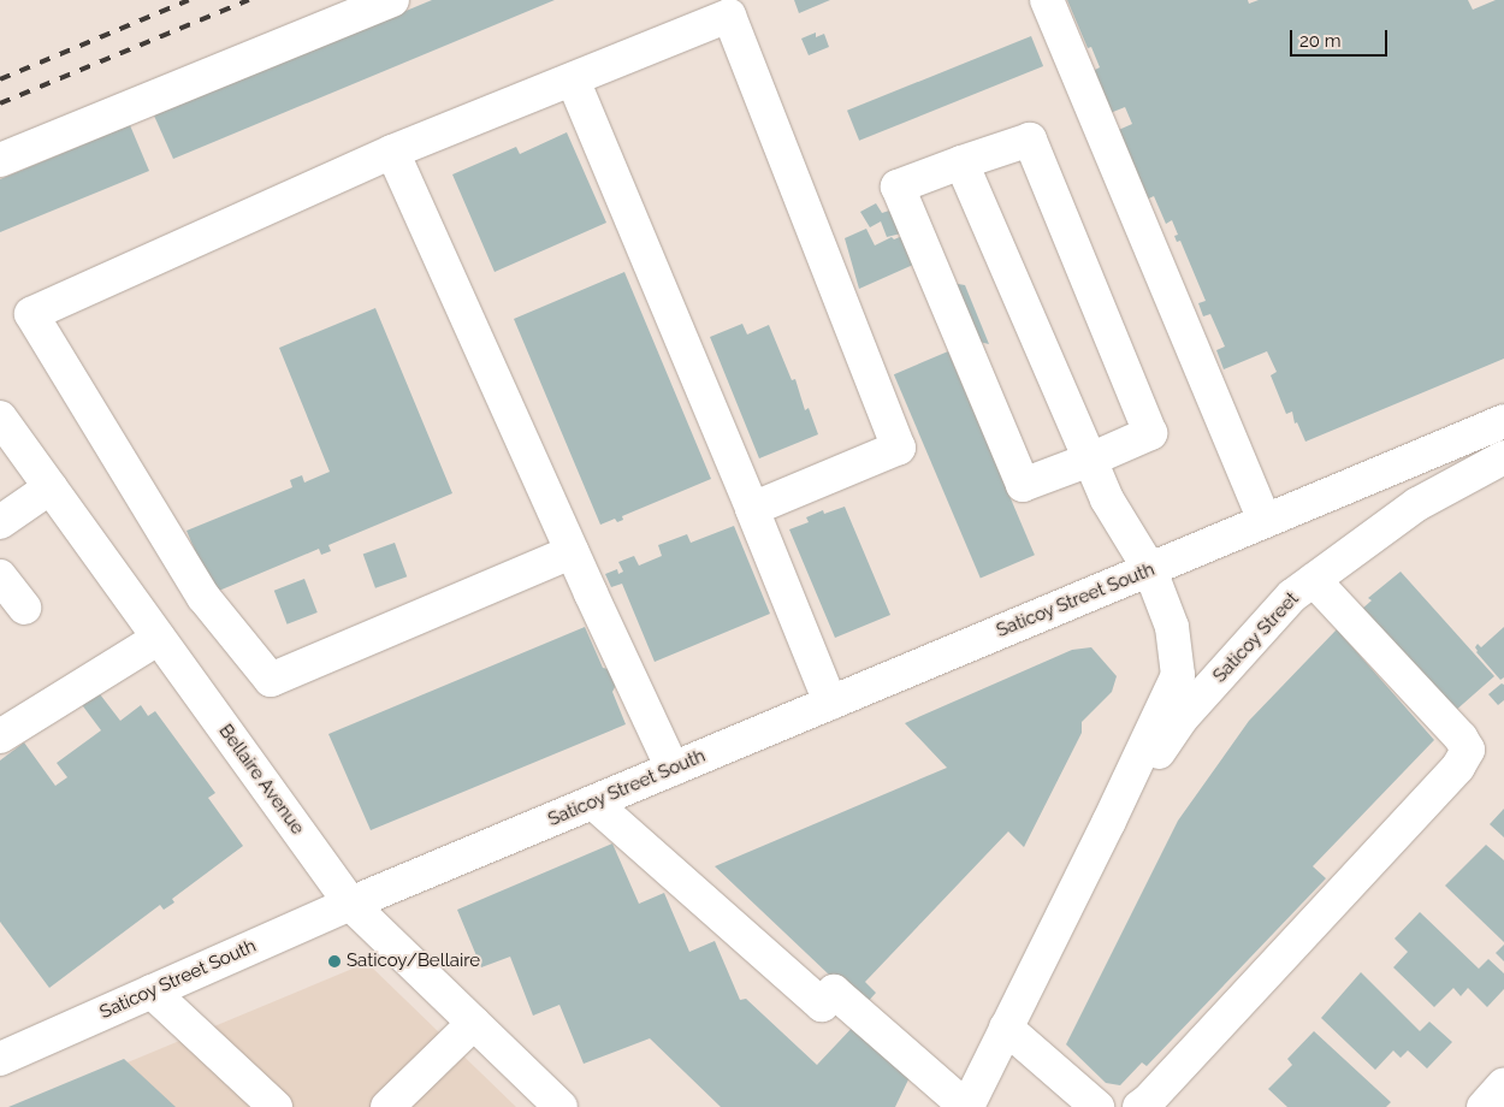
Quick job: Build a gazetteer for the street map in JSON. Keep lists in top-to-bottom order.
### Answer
{
  "streets": {
    "street": ["Saticoy Street South", "Saticoy Street", "Bellaire Avenue"]
  },
  "crossings": [
    ["Saticoy Street South", "Saticoy Street"],
    ["Saticoy Street South", "Bellaire Avenue"]
  ],
  "places": ["Saticoy/Bellaire"],
  "scale_bar": "20 m"
}
